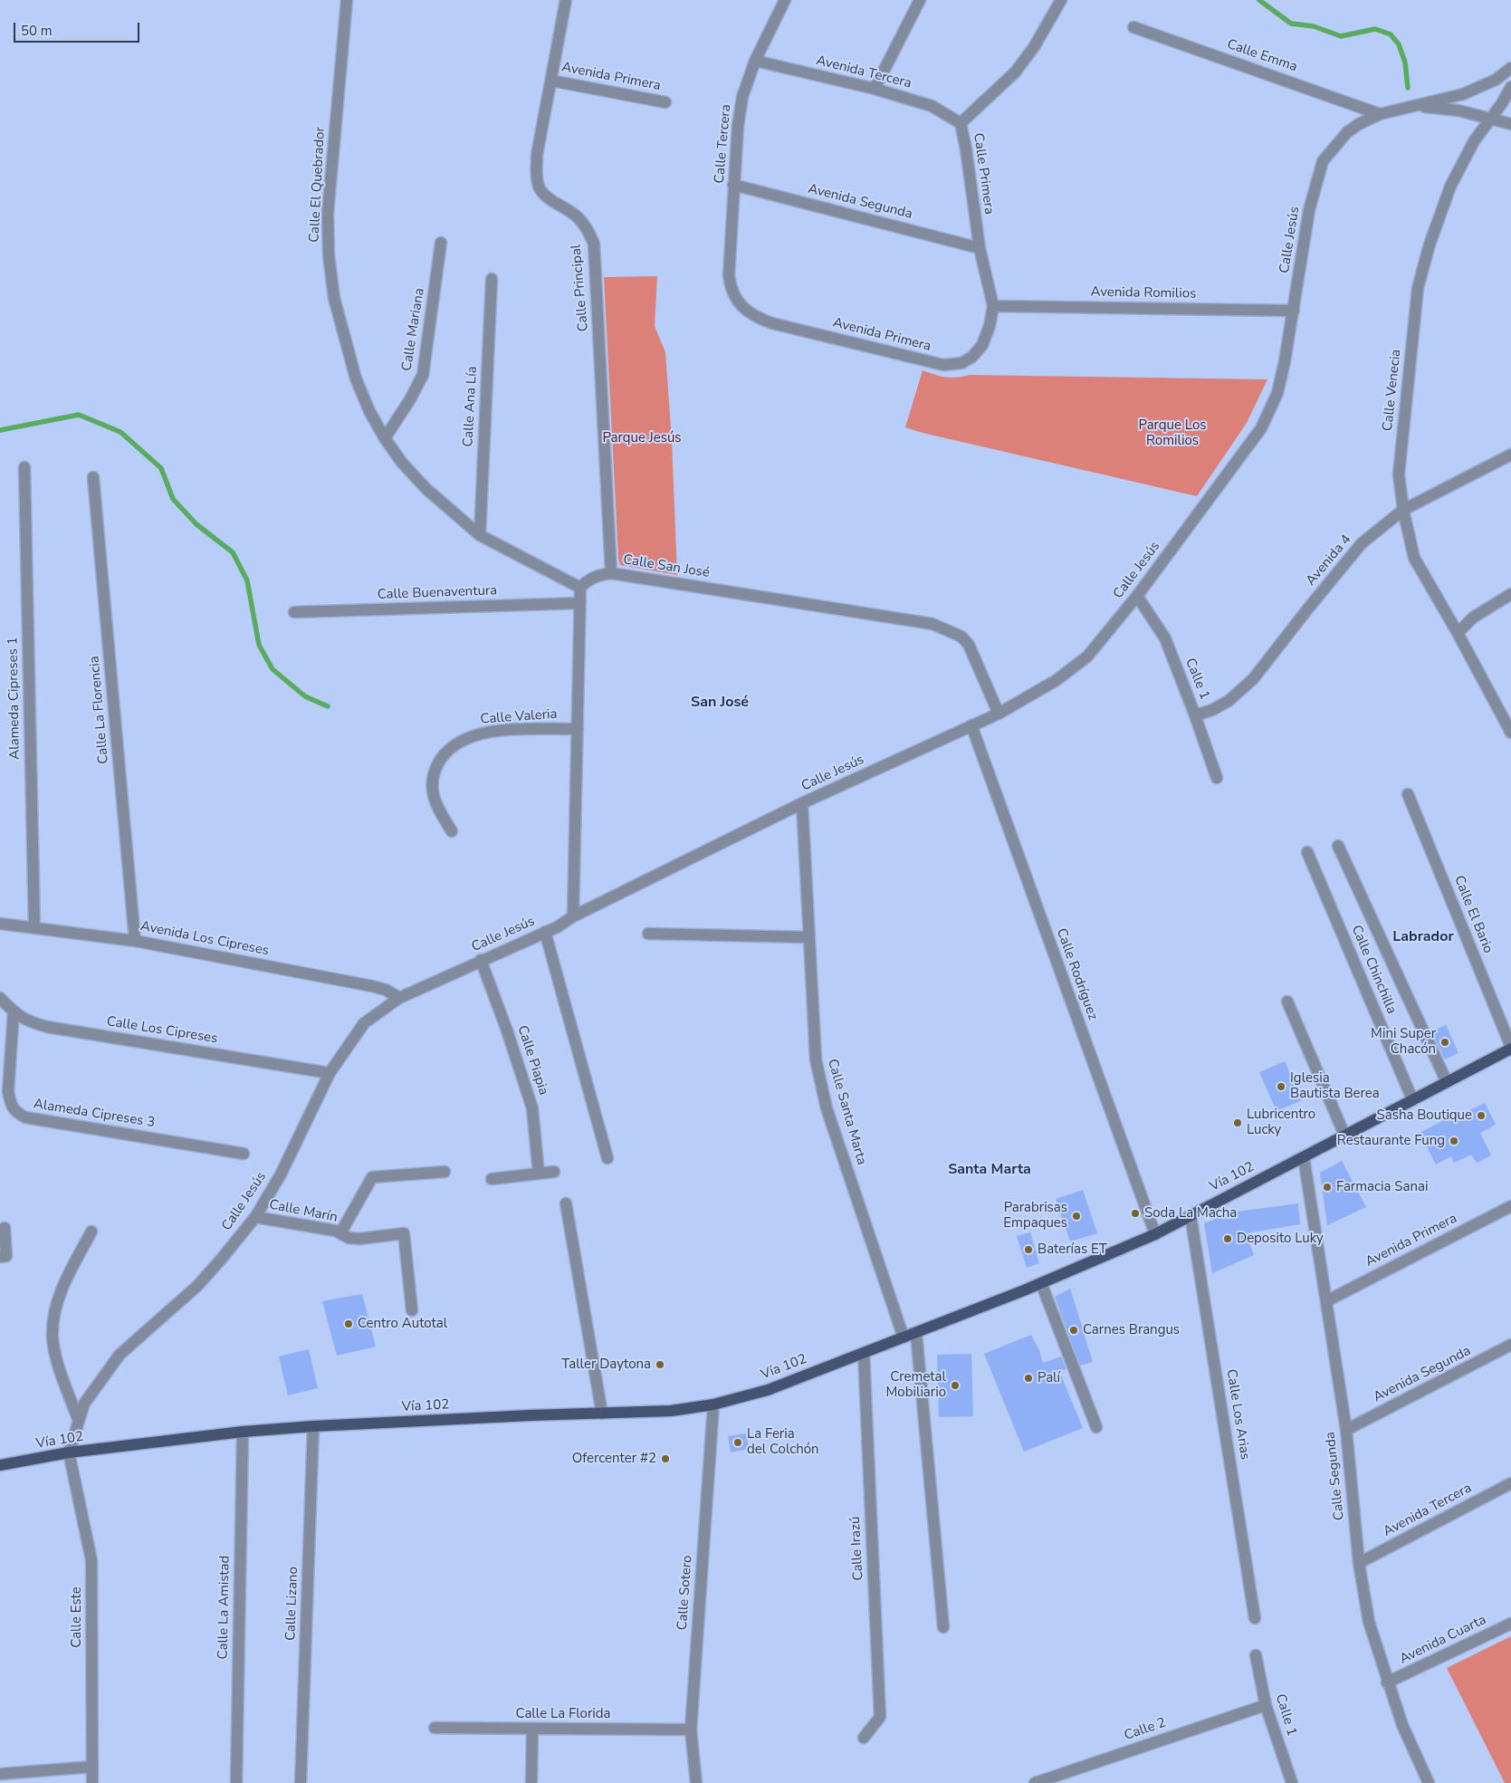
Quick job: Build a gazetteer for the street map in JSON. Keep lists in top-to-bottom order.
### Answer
{
  "streets": {
    "main road": ["Vía 102"],
    "street": [
      "Calle Emma",
      "Avenida Tercera",
      "Avenida Primera",
      "Calle Tercera",
      "Calle Primera",
      "Calle El Quebrador",
      "Avenida Segunda",
      "Calle Jesús",
      "Calle Principal",
      "Avenida Romilios",
      "Calle Mariana",
      "Calle Venecia",
      "Calle Ana Lía",
      "Avenida 4",
      "Calle San José",
      "Calle Buenaventura",
      "Calle 1",
      "Alameda Cipreses 1",
      "Calle La Florencia",
      "Calle Valeria",
      "Calle El Bario",
      "Avenida Los Cipreses",
      "Calle Chinchilla",
      "Calle Rodríguez",
      "Calle Los Cipreses",
      "Calle Piapia",
      "Calle Santa Marta",
      "Alameda Cipreses 3",
      "Calle Marín",
      "Calle Los Arias",
      "Calle Segunda",
      "Calle Irazú",
      "Calle Sotero",
      "Calle Lizano",
      "Calle La Amistad",
      "Calle Este",
      "Avenida Cuarta",
      "Calle La Florida",
      "Calle 2"
    ]
  },
  "crossings": [
    ["Calle Emma", "Calle Jesús"],
    ["Avenida Tercera", "Calle Tercera"],
    ["Avenida Tercera", "Calle Primera"],
    ["Avenida Tercera", "Calle Segunda"],
    ["Avenida Primera", "Calle Tercera"],
    ["Avenida Primera", "Calle Primera"],
    ["Avenida Primera", "Calle Principal"],
    ["Avenida Primera", "Avenida Romilios"],
    ["Avenida Primera", "Calle Segunda"],
    ["Calle Tercera", "Avenida Segunda"],
    ["Calle Primera", "Avenida Segunda"],
    ["Calle Primera", "Avenida Romilios"],
    ["Calle El Quebrador", "Calle Mariana"],
    ["Calle El Quebrador", "Calle Ana Lía"],
    ["Calle El Quebrador", "Calle San José"],
    ["Avenida Segunda", "Calle Segunda"],
    ["Calle Jesús", "Avenida Romilios"],
    ["Calle Jesús", "Calle San José"],
    ["Calle Jesús", "Calle 1"],
    ["Calle Jesús", "Avenida Los Cipreses"],
    ["Calle Jesús", "Calle Rodríguez"],
    ["Calle Jesús", "Calle Los Cipreses"],
    ["Calle Jesús", "Calle Piapia"],
    ["Calle Jesús", "Calle Santa Marta"],
    ["Calle Jesús", "Vía 102"],
    ["Calle Jesús", "Calle Marín"],
    ["Calle Jesús", "Calle Este"],
    ["Calle Principal", "Calle San José"],
    ["Calle Venecia", "Avenida 4"],
    ["Avenida 4", "Calle 1"],
    ["Calle 1", "Calle 2"],
    ["Alameda Cipreses 1", "Avenida Los Cipreses"],
    ["Calle La Florencia", "Avenida Los Cipreses"],
    ["Calle El Bario", "Vía 102"],
    ["Calle Chinchilla", "Vía 102"],
    ["Calle Rodríguez", "Vía 102"],
    ["Calle Los Cipreses", "Alameda Cipreses 3"],
    ["Calle Santa Marta", "Vía 102"],
    ["Vía 102", "Calle Los Arias"],
    ["Vía 102", "Calle Segunda"],
    ["Vía 102", "Calle Irazú"],
    ["Vía 102", "Calle Sotero"],
    ["Vía 102", "Calle Lizano"],
    ["Vía 102", "Calle La Amistad"],
    ["Vía 102", "Calle Este"],
    ["Calle Segunda", "Avenida Cuarta"],
    ["Calle Sotero", "Calle La Florida"]
  ],
  "districts": ["San José", "Labrador", "Santa Marta"],
  "parks": ["Parque Los Romilios", "Parque Jesús"],
  "places": [
    "Mini Super Chacón",
    "Iglesia Bautista Berea",
    "Sasha Boutique",
    "Lubricentro Lucky",
    "Restaurante Fung",
    "Farmacia Sanai",
    "Soda La Macha",
    "Parabrisas Empaques",
    "Deposito Luky",
    "Baterías ET",
    "Centro Autotal",
    "Carnes Brangus",
    "Taller Daytona",
    "Palí",
    "Cremetal Mobiliario",
    "La Feria del Colchón",
    "Ofercenter #2"
  ],
  "scale_bar": "50 m"
}
